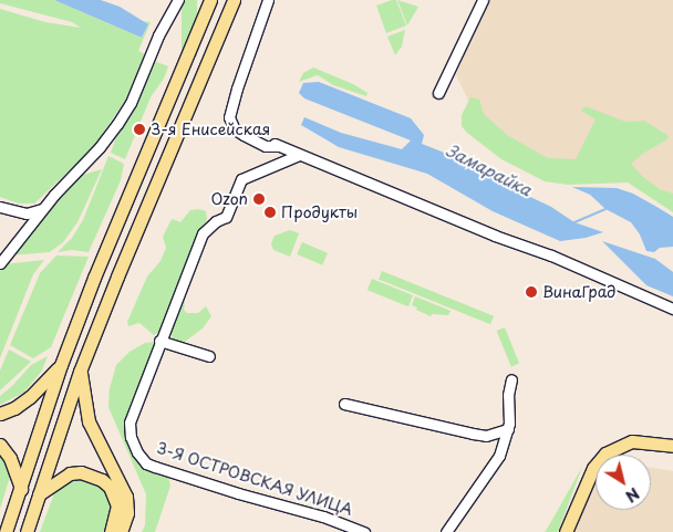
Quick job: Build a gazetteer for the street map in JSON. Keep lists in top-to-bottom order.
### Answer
{
  "streets": {
    "street": ["3-Я ОСТРОВСКАЯ УЛИЦА"]
  },
  "water": ["Замарайка"],
  "places": [
    "3-я Енисейская",
    "Ozon",
    "Продукты",
    "ВинаГрад"
  ],
  "north": "bottom right"
}
